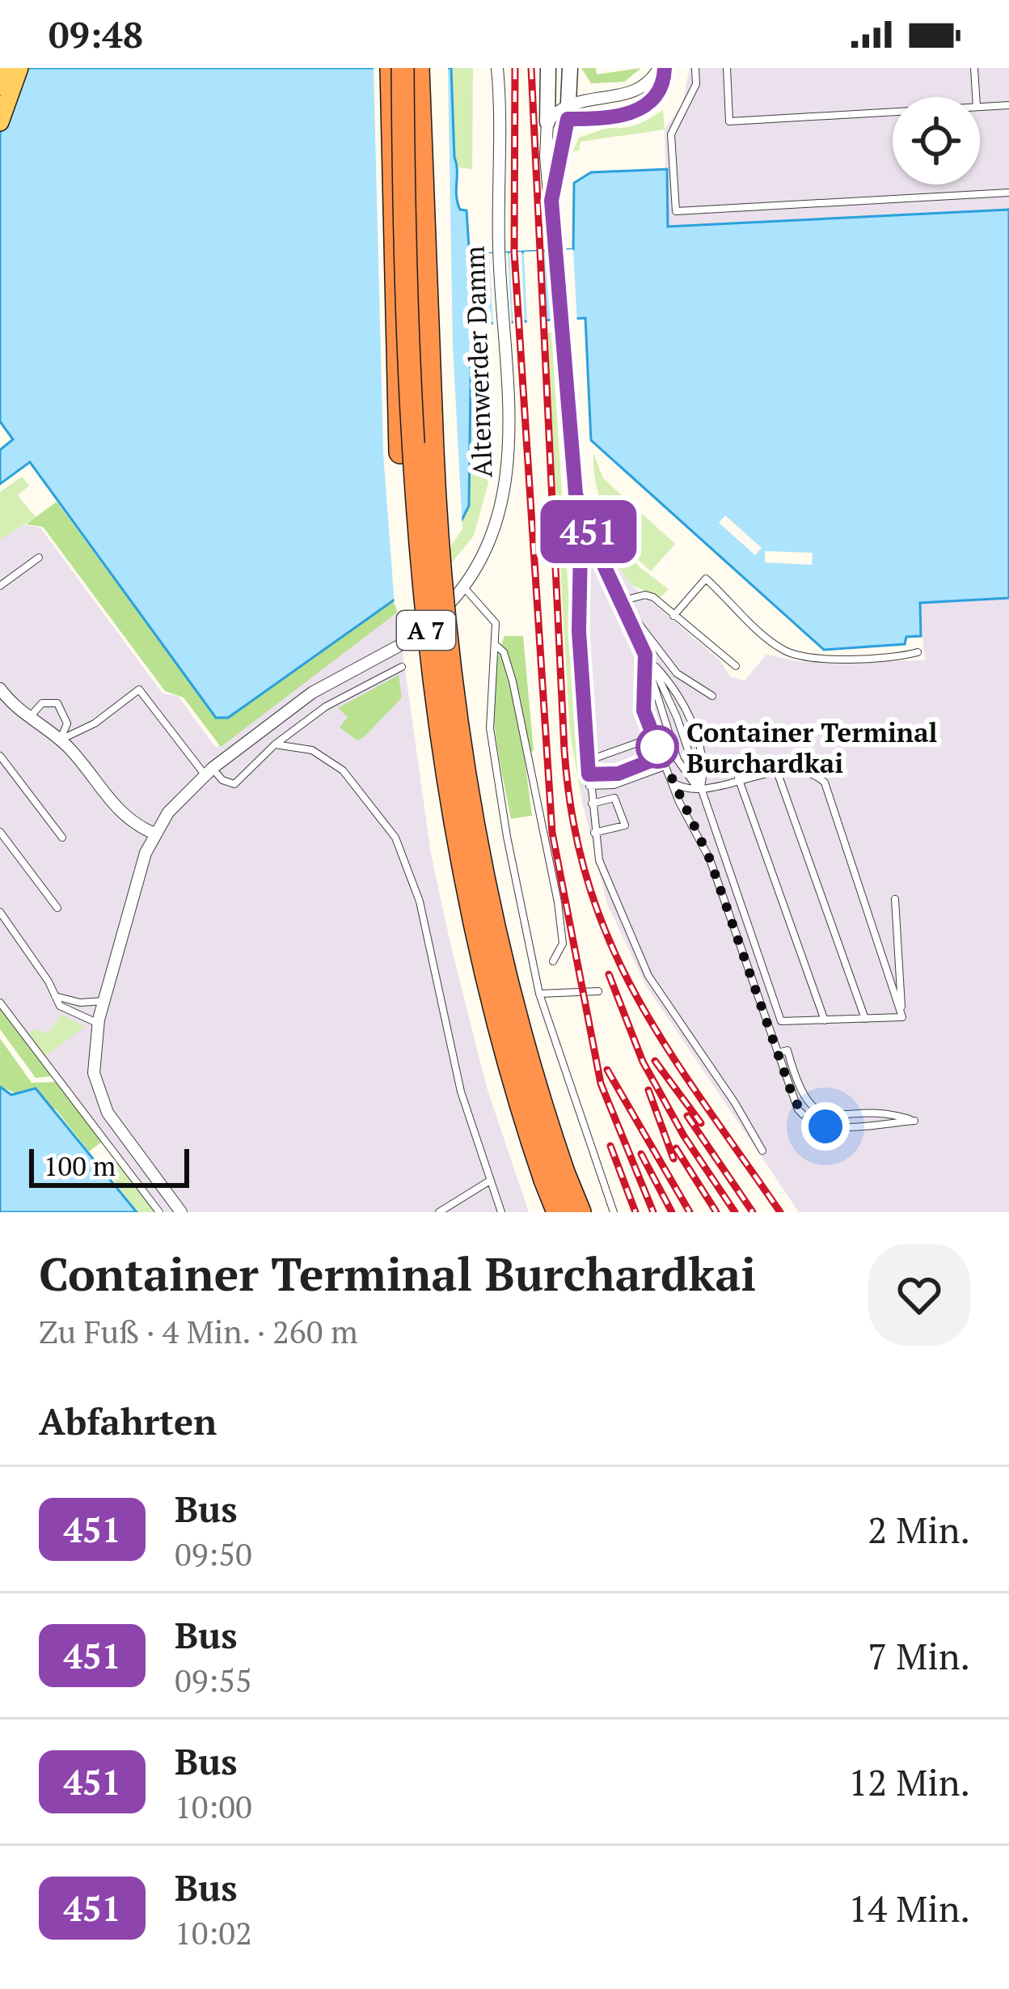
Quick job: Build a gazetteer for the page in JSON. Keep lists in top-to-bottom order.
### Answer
{
  "streets": {
    "highway": ["A 7"],
    "street": ["Altenwerder Damm"]
  },
  "places": ["Container Terminal Burchardkai"],
  "lines": ["bus line 451"],
  "scale_bar": "100 m",
  "page": {
    "status": "09:48",
    "on_map": "451",
    "scale": "100 m",
    "heading": [
      ["Container Terminal Burchardkai", "Zu Fuß · 4 Min. · 260 m"],
      "Abfahrten"
    ],
    "list": [
      {
        "mark": "451",
        "name": "Bus",
        "note": "09:50",
        "value": "2 Min."
      },
      {
        "mark": "451",
        "name": "Bus",
        "note": "09:55",
        "value": "7 Min."
      },
      {
        "mark": "451",
        "name": "Bus",
        "note": "10:00",
        "value": "12 Min."
      },
      {
        "mark": "451",
        "name": "Bus",
        "note": "10:02",
        "value": "14 Min."
      }
    ]
  }
}
